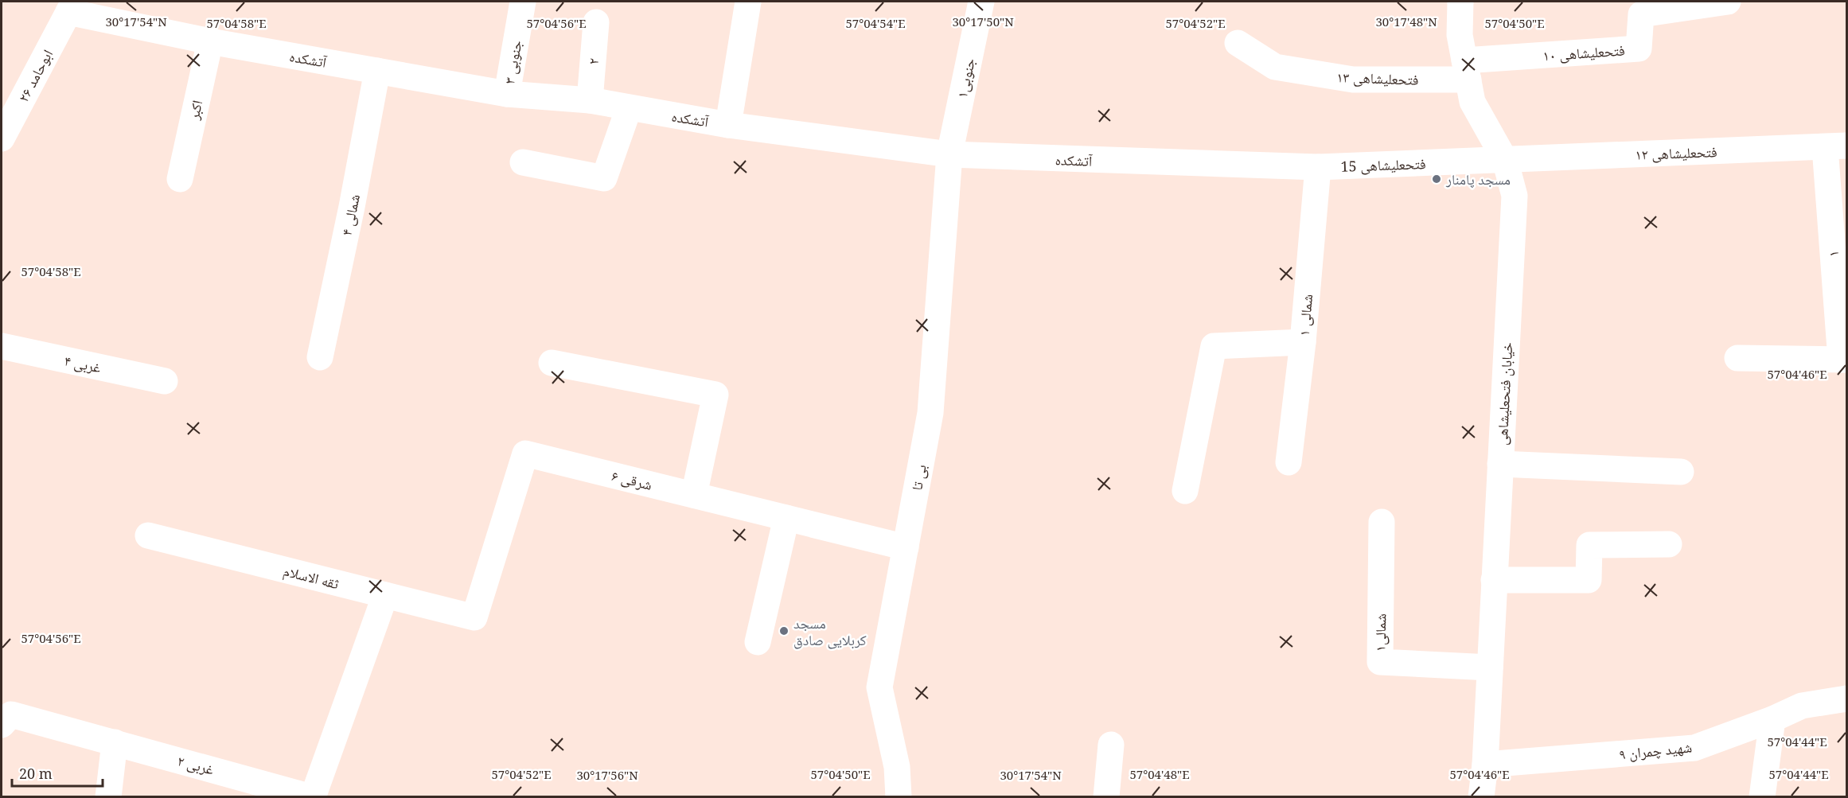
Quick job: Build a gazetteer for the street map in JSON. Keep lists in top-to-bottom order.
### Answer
{
  "streets": {
    "street": [
      "فتحعلیشاهی ۱۰",
      "آتشکده",
      "۲",
      "۳ جنوبی",
      "ابوحامد ۲۶",
      "جنوبی۱",
      "فتحعلیشاهی ۱۳",
      "اکبر",
      "فتحعلیشاهی ۱۲",
      "فتحعلیشاهی 15",
      "۴ شمالی",
      "۱",
      "۱ شمالی",
      "۴ غربی",
      "خیابان فتحعلیشاهی",
      "بی تا",
      "۶ شرقی",
      "ثقه الاسلام",
      "شمالی۱",
      "شهید چمران ۹",
      "۲ غربی"
    ]
  },
  "crossings": [
    ["فتحعلیشاهی ۱۰", "فتحعلیشاهی ۱۳"],
    ["فتحعلیشاهی ۱۰", "خیابان فتحعلیشاهی"],
    ["آتشکده", "۲"],
    ["آتشکده", "۳ جنوبی"],
    ["آتشکده", "ابوحامد ۲۶"],
    ["آتشکده", "جنوبی۱"],
    ["آتشکده", "اکبر"],
    ["آتشکده", "فتحعلیشاهی 15"],
    ["آتشکده", "۴ شمالی"],
    ["آتشکده", "۱ شمالی"],
    ["آتشکده", "بی تا"],
    ["جنوبی۱", "بی تا"],
    ["فتحعلیشاهی ۱۳", "خیابان فتحعلیشاهی"],
    ["فتحعلیشاهی ۱۲", "فتحعلیشاهی 15"],
    ["فتحعلیشاهی ۱۲", "۱"],
    ["فتحعلیشاهی ۱۲", "خیابان فتحعلیشاهی"],
    ["فتحعلیشاهی 15", "۱ شمالی"],
    ["فتحعلیشاهی 15", "خیابان فتحعلیشاهی"],
    ["خیابان فتحعلیشاهی", "شمالی۱"],
    ["خیابان فتحعلیشاهی", "شهید چمران ۹"],
    ["بی تا", "۶ شرقی"],
    ["۶ شرقی", "ثقه الاسلام"]
  ],
  "places": ["مسجد پامنار", "مسجد کربلایی صادق"],
  "scale_bar": "20 m",
  "coordinates": [
    "30°17'54\"N",
    "30°17'50\"N",
    "30°17'48\"N",
    "57°04'58\"E",
    "57°04'56\"E",
    "57°04'54\"E",
    "57°04'52\"E",
    "57°04'50\"E",
    "57°04'46\"E",
    "57°04'44\"E",
    "57°04'48\"E",
    "30°17'56\"N"
  ]
}
